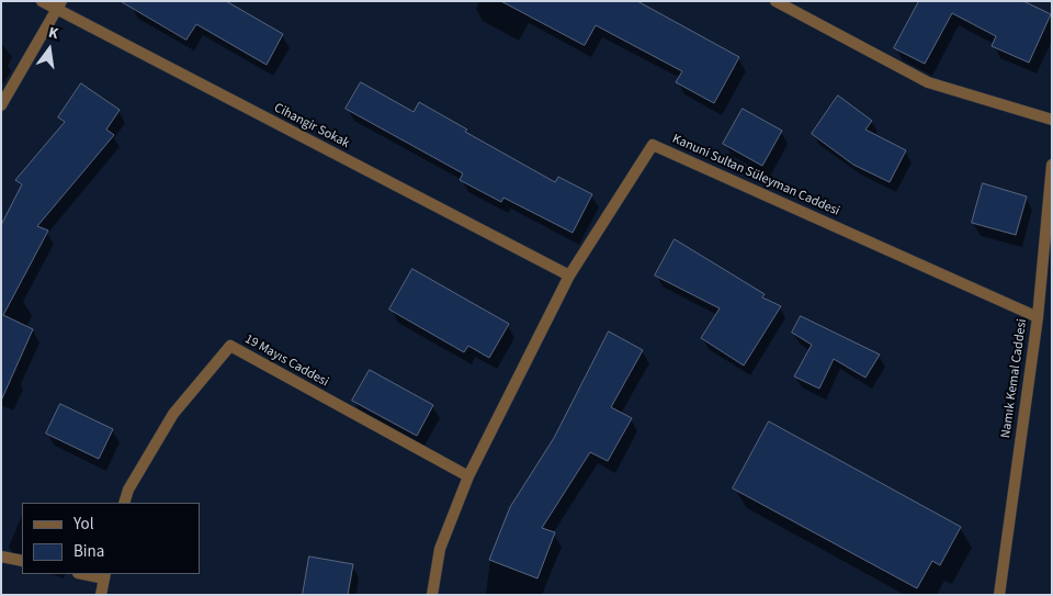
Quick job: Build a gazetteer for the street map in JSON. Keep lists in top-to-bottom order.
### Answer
{
  "streets": {
    "street": [
      "Cihangir Sokak",
      "Kanuni Sultan Süleyman Caddesi",
      "19 Mayıs Caddesi",
      "Namık Kemal Caddesi"
    ]
  },
  "crossings": [
    ["Cihangir Sokak", "Kanuni Sultan Süleyman Caddesi"],
    ["Kanuni Sultan Süleyman Caddesi", "19 Mayıs Caddesi"],
    ["Kanuni Sultan Süleyman Caddesi", "Namık Kemal Caddesi"]
  ],
  "legend": ["Yol", "Bina"],
  "north": "top"
}
